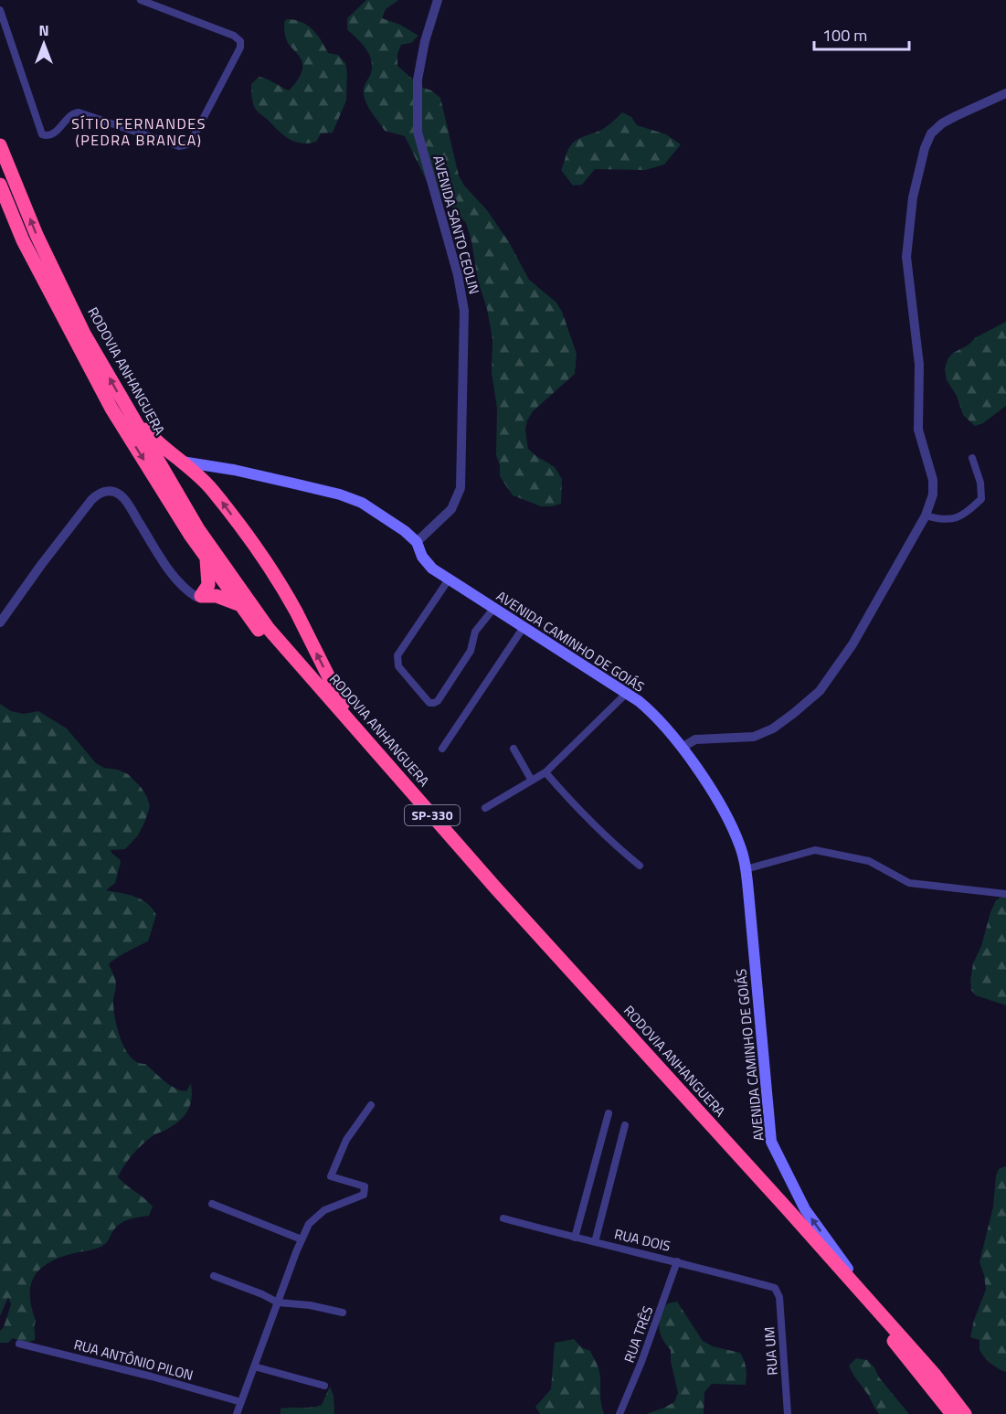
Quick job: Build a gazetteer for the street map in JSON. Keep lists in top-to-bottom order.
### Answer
{
  "streets": {
    "highway": ["RODOVIA ANHANGUERA", "SP-330"],
    "main road": ["AVENIDA CAMINHO DE GOIÁS"],
    "street": [
      "AVENIDA SANTO CEOLIN",
      "RUA DOIS",
      "RUA TRÊS",
      "RUA UM",
      "RUA ANTÔNIO PILON"
    ]
  },
  "crossings": [
    ["AVENIDA SANTO CEOLIN", "AVENIDA CAMINHO DE GOIÁS"],
    ["RODOVIA ANHANGUERA", "AVENIDA CAMINHO DE GOIÁS"],
    ["RUA DOIS", "RUA TRÊS"],
    ["RUA DOIS", "RUA UM"]
  ],
  "one_way": ["AVENIDA CAMINHO DE GOIÁS"],
  "districts": ["SÍTIO FERNANDES (PEDRA BRANCA)"],
  "scale_bar": "100 m",
  "north": "top"
}
